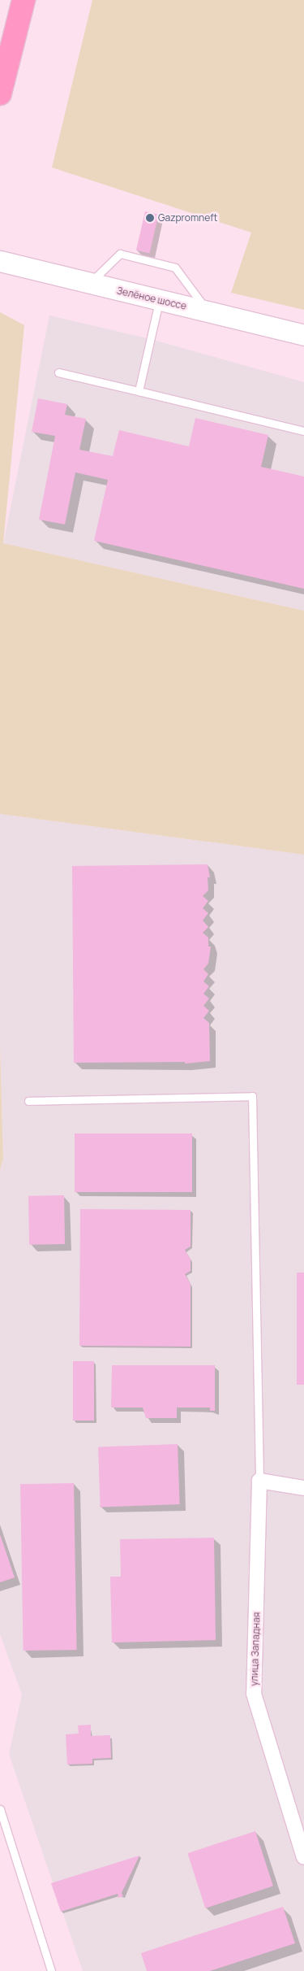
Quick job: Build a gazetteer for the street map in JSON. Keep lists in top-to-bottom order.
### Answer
{
  "streets": {
    "main road": ["Зелёное шоссе"],
    "street": ["улица Западная"]
  },
  "places": ["Gazpromneft"]
}
